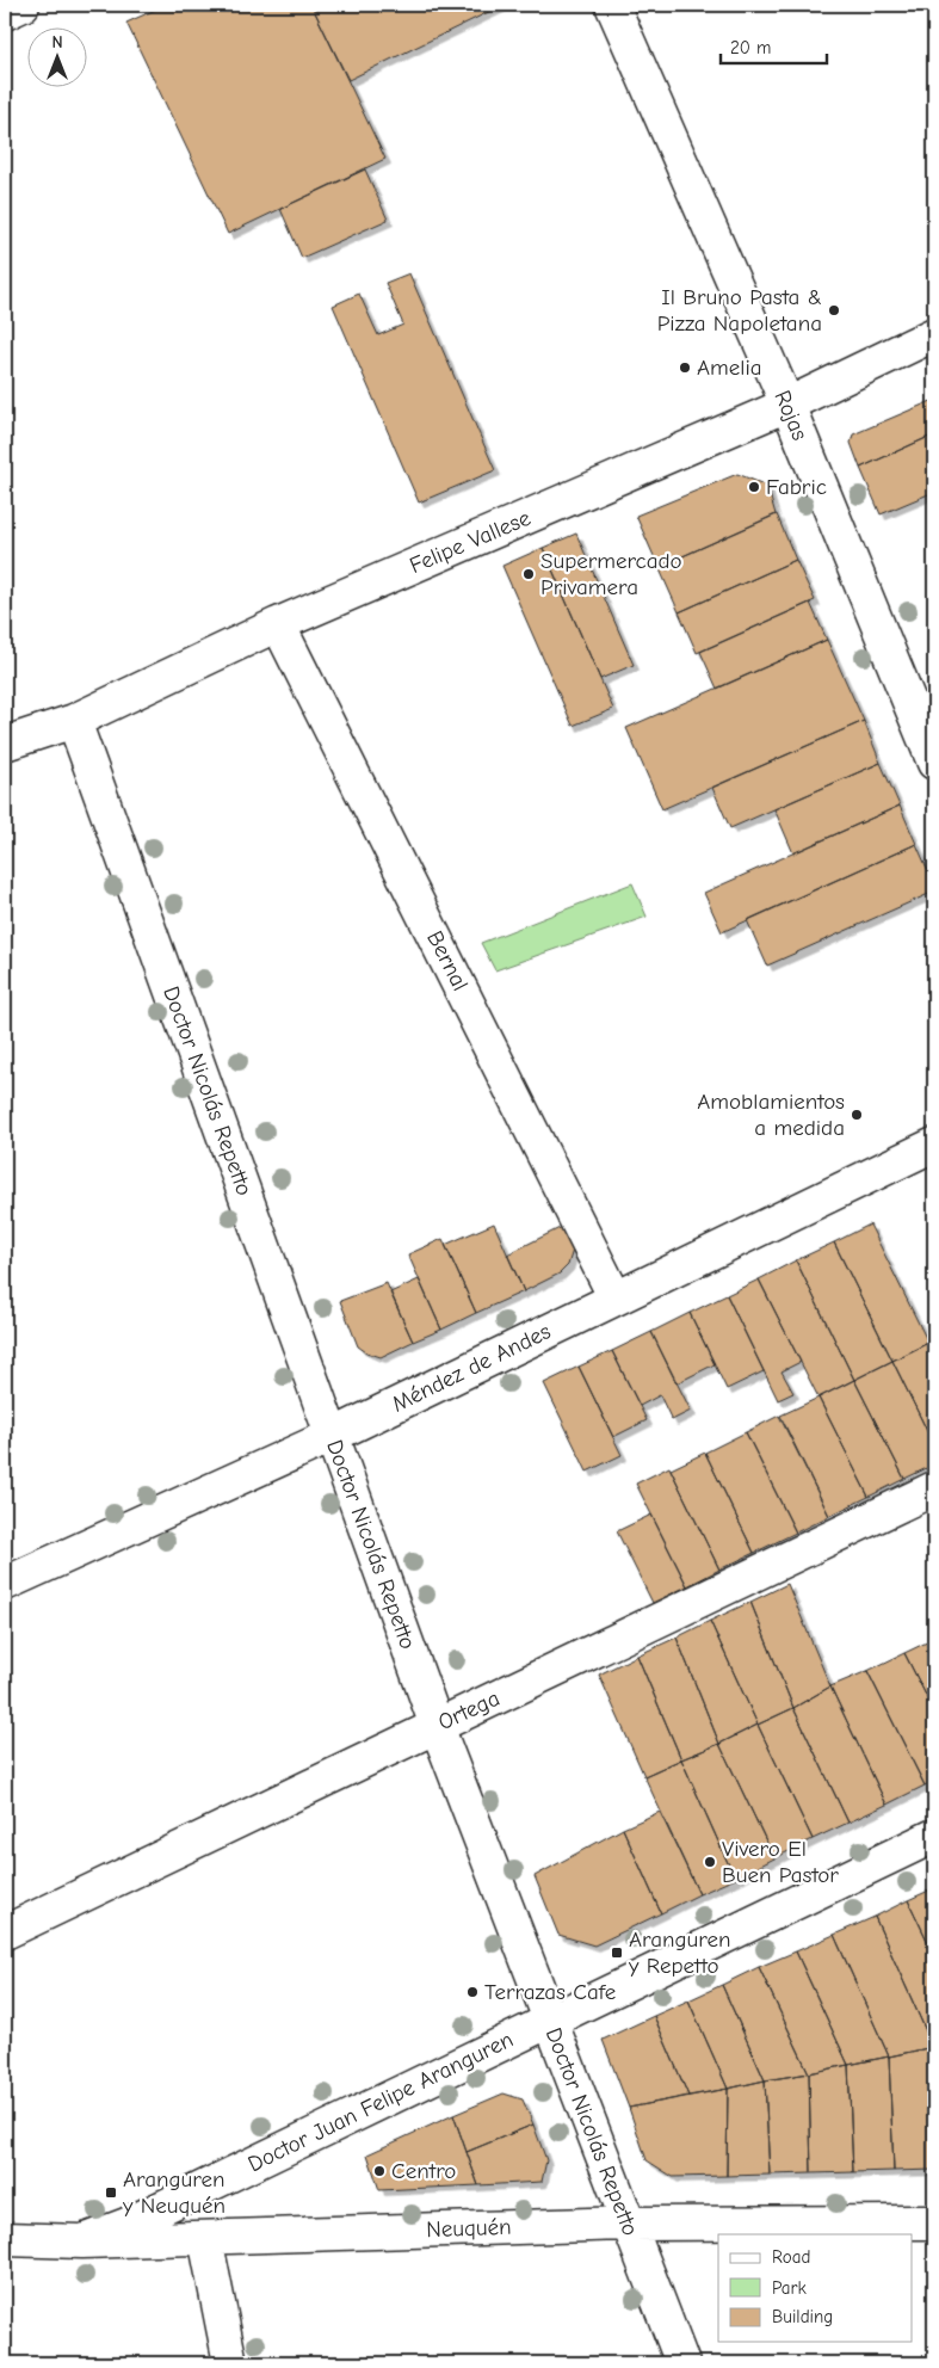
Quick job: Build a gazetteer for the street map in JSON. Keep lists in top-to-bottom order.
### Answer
{
  "streets": {
    "street": [
      "Rojas",
      "Felipe Vallese",
      "Bernal",
      "Doctor Nicolás Repetto",
      "Méndez de Andes",
      "Ortega",
      "Doctor Juan Felipe Aranguren",
      "Neuquén"
    ]
  },
  "crossings": [
    ["Rojas", "Felipe Vallese"],
    ["Felipe Vallese", "Bernal"],
    ["Felipe Vallese", "Doctor Nicolás Repetto"],
    ["Bernal", "Méndez de Andes"],
    ["Doctor Nicolás Repetto", "Méndez de Andes"],
    ["Doctor Nicolás Repetto", "Ortega"],
    ["Doctor Nicolás Repetto", "Doctor Juan Felipe Aranguren"],
    ["Doctor Nicolás Repetto", "Neuquén"],
    ["Doctor Juan Felipe Aranguren", "Neuquén"]
  ],
  "places": {
    "other": [
      "Il Bruno Pasta & Pizza Napoletana",
      "Amelia",
      "Fabric",
      "Supermercado Privamera",
      "Amoblamientos a medida",
      "Vivero El Buen Pastor",
      "Terrazas Cafe",
      "Centro"
    ],
    "transit": ["Aranguren y Repetto", "Aranguren y Neuquén"]
  },
  "legend": ["Road", "Park", "Building"],
  "scale_bar": "20 m",
  "north": "top"
}
